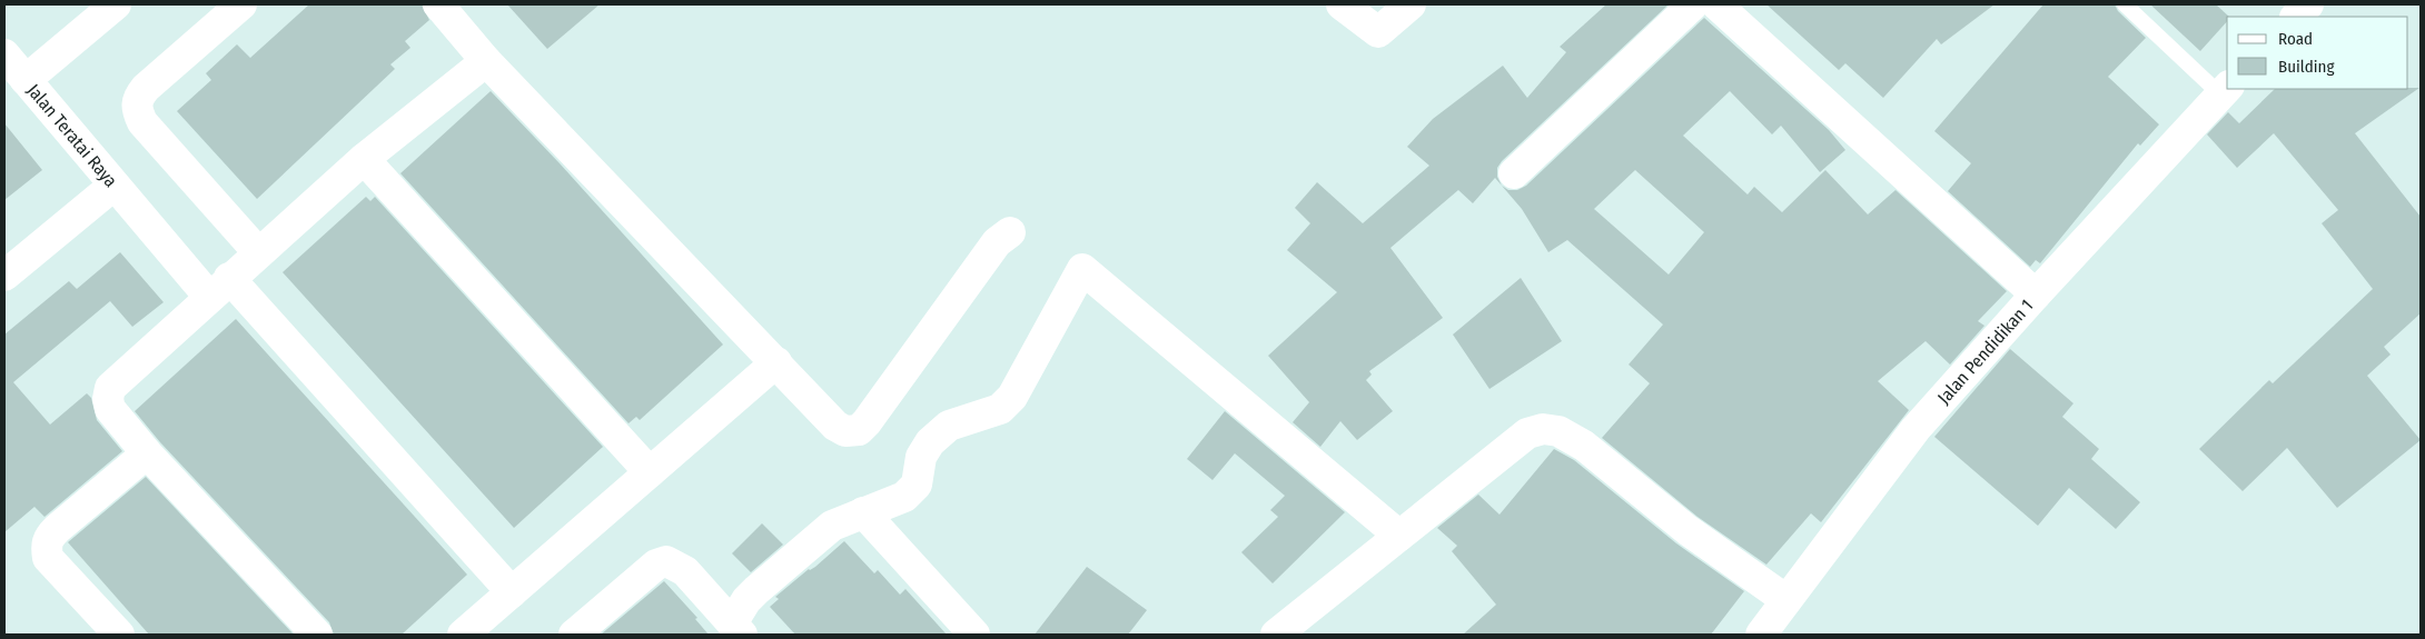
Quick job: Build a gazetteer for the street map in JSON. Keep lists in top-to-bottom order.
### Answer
{
  "streets": {
    "street": ["Jalan Teratai Raya", "Jalan Pendidikan 1"]
  },
  "legend": ["Road", "Building"]
}
